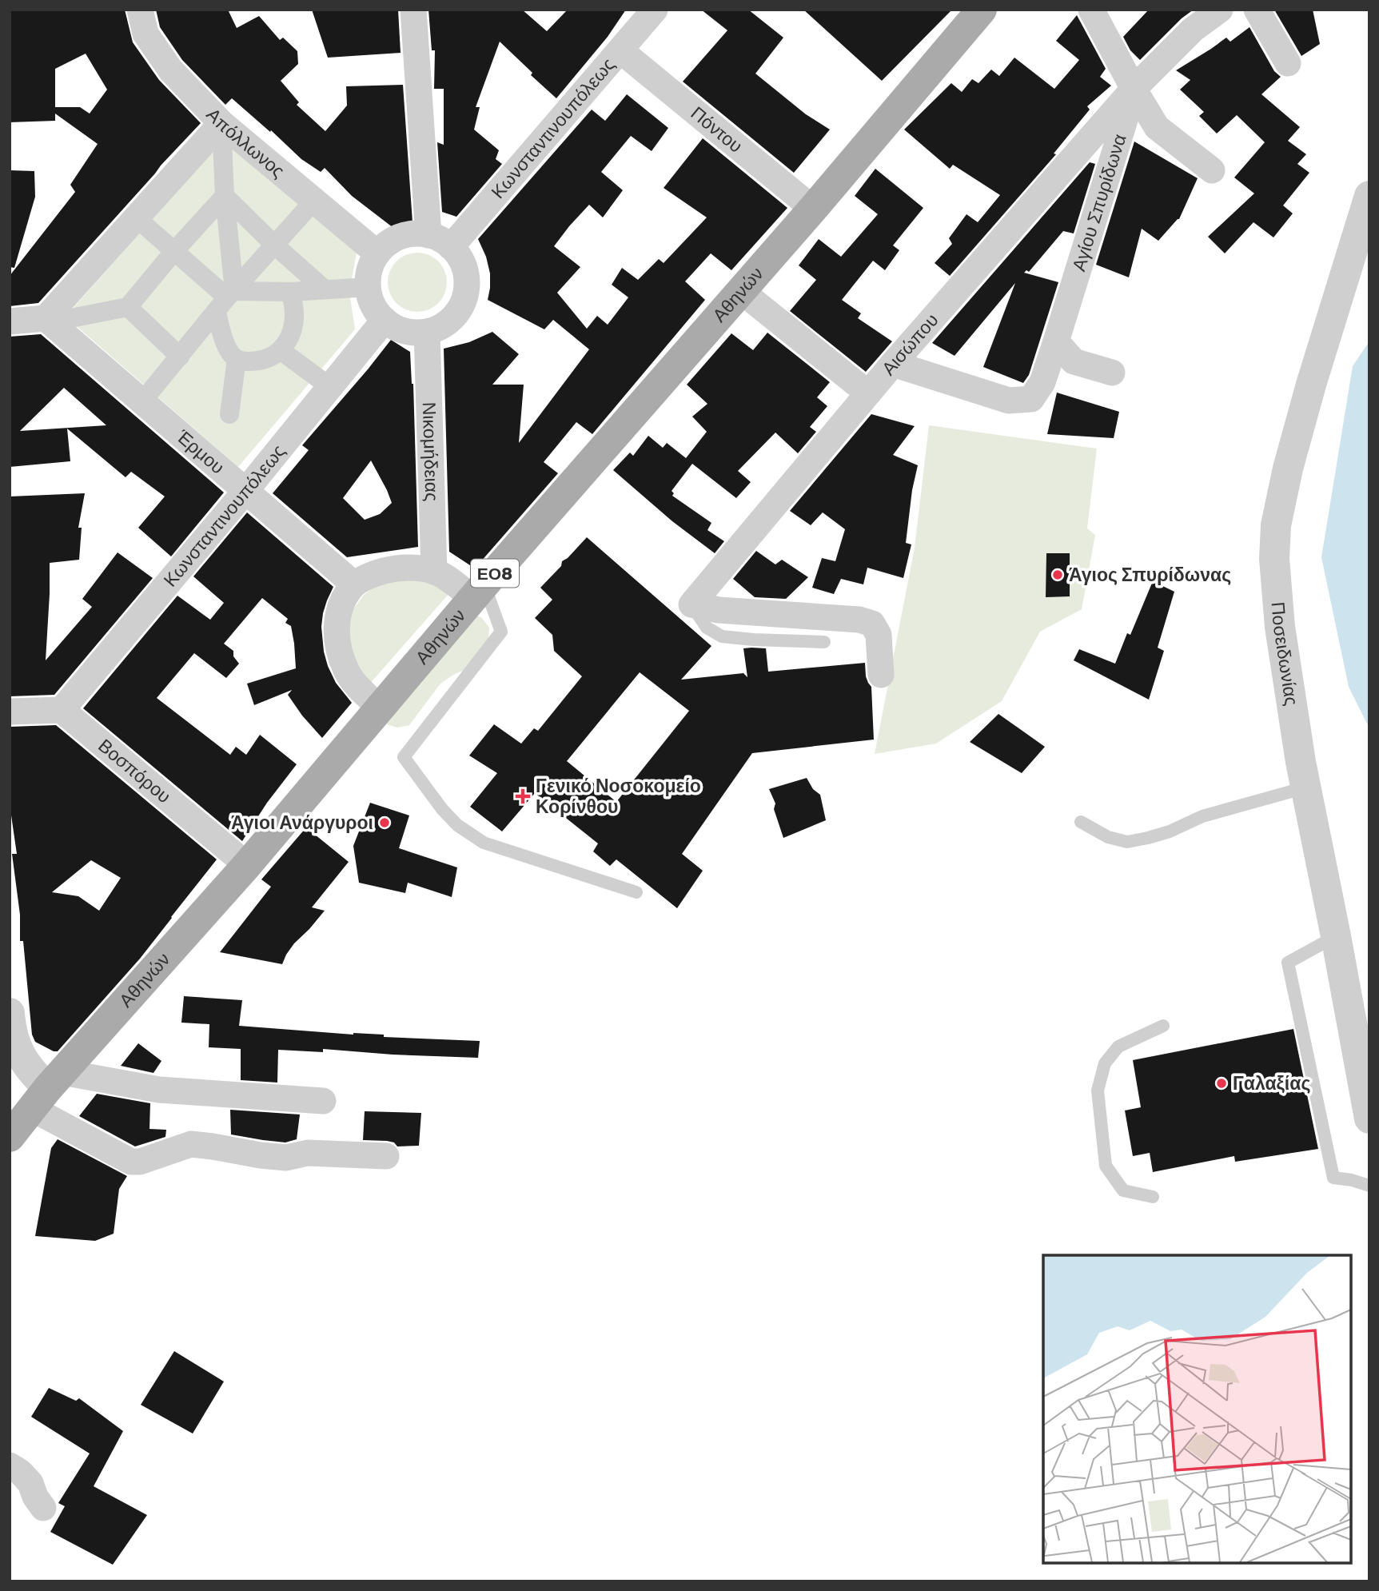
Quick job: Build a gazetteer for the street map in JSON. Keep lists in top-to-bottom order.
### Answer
{
  "streets": {
    "main road": ["Αθηνών", "ΕΟ8"],
    "street": [
      "Κωνσταντινουπόλεως",
      "Πόντου",
      "Απόλλωνος",
      "Αγίου Σπυρίδωνα",
      "Αισώπου",
      "Έρμου",
      "Νικομήδειας",
      "Ποσειδωνίας",
      "Βοσπόρου"
    ]
  },
  "crossings": [
    ["Κωνσταντινουπόλεως", "Πόντου"],
    ["Κωνσταντινουπόλεως", "Απόλλωνος"],
    ["Κωνσταντινουπόλεως", "Έρμου"],
    ["Κωνσταντινουπόλεως", "Νικομήδειας"],
    ["Κωνσταντινουπόλεως", "Βοσπόρου"],
    ["Πόντου", "Αθηνών"],
    ["Απόλλωνος", "Νικομήδειας"],
    ["Αγίου Σπυρίδωνα", "Αισώπου"],
    ["Αθηνών", "Βοσπόρου"]
  ],
  "places": {
    "other": ["Άγιος Σπυρίδωνας", "Άγιοι Ανάργυροι", "Γαλαξίας"],
    "health": ["Γενικό Νοσοκομείο Κορίνθου"]
  }
}
